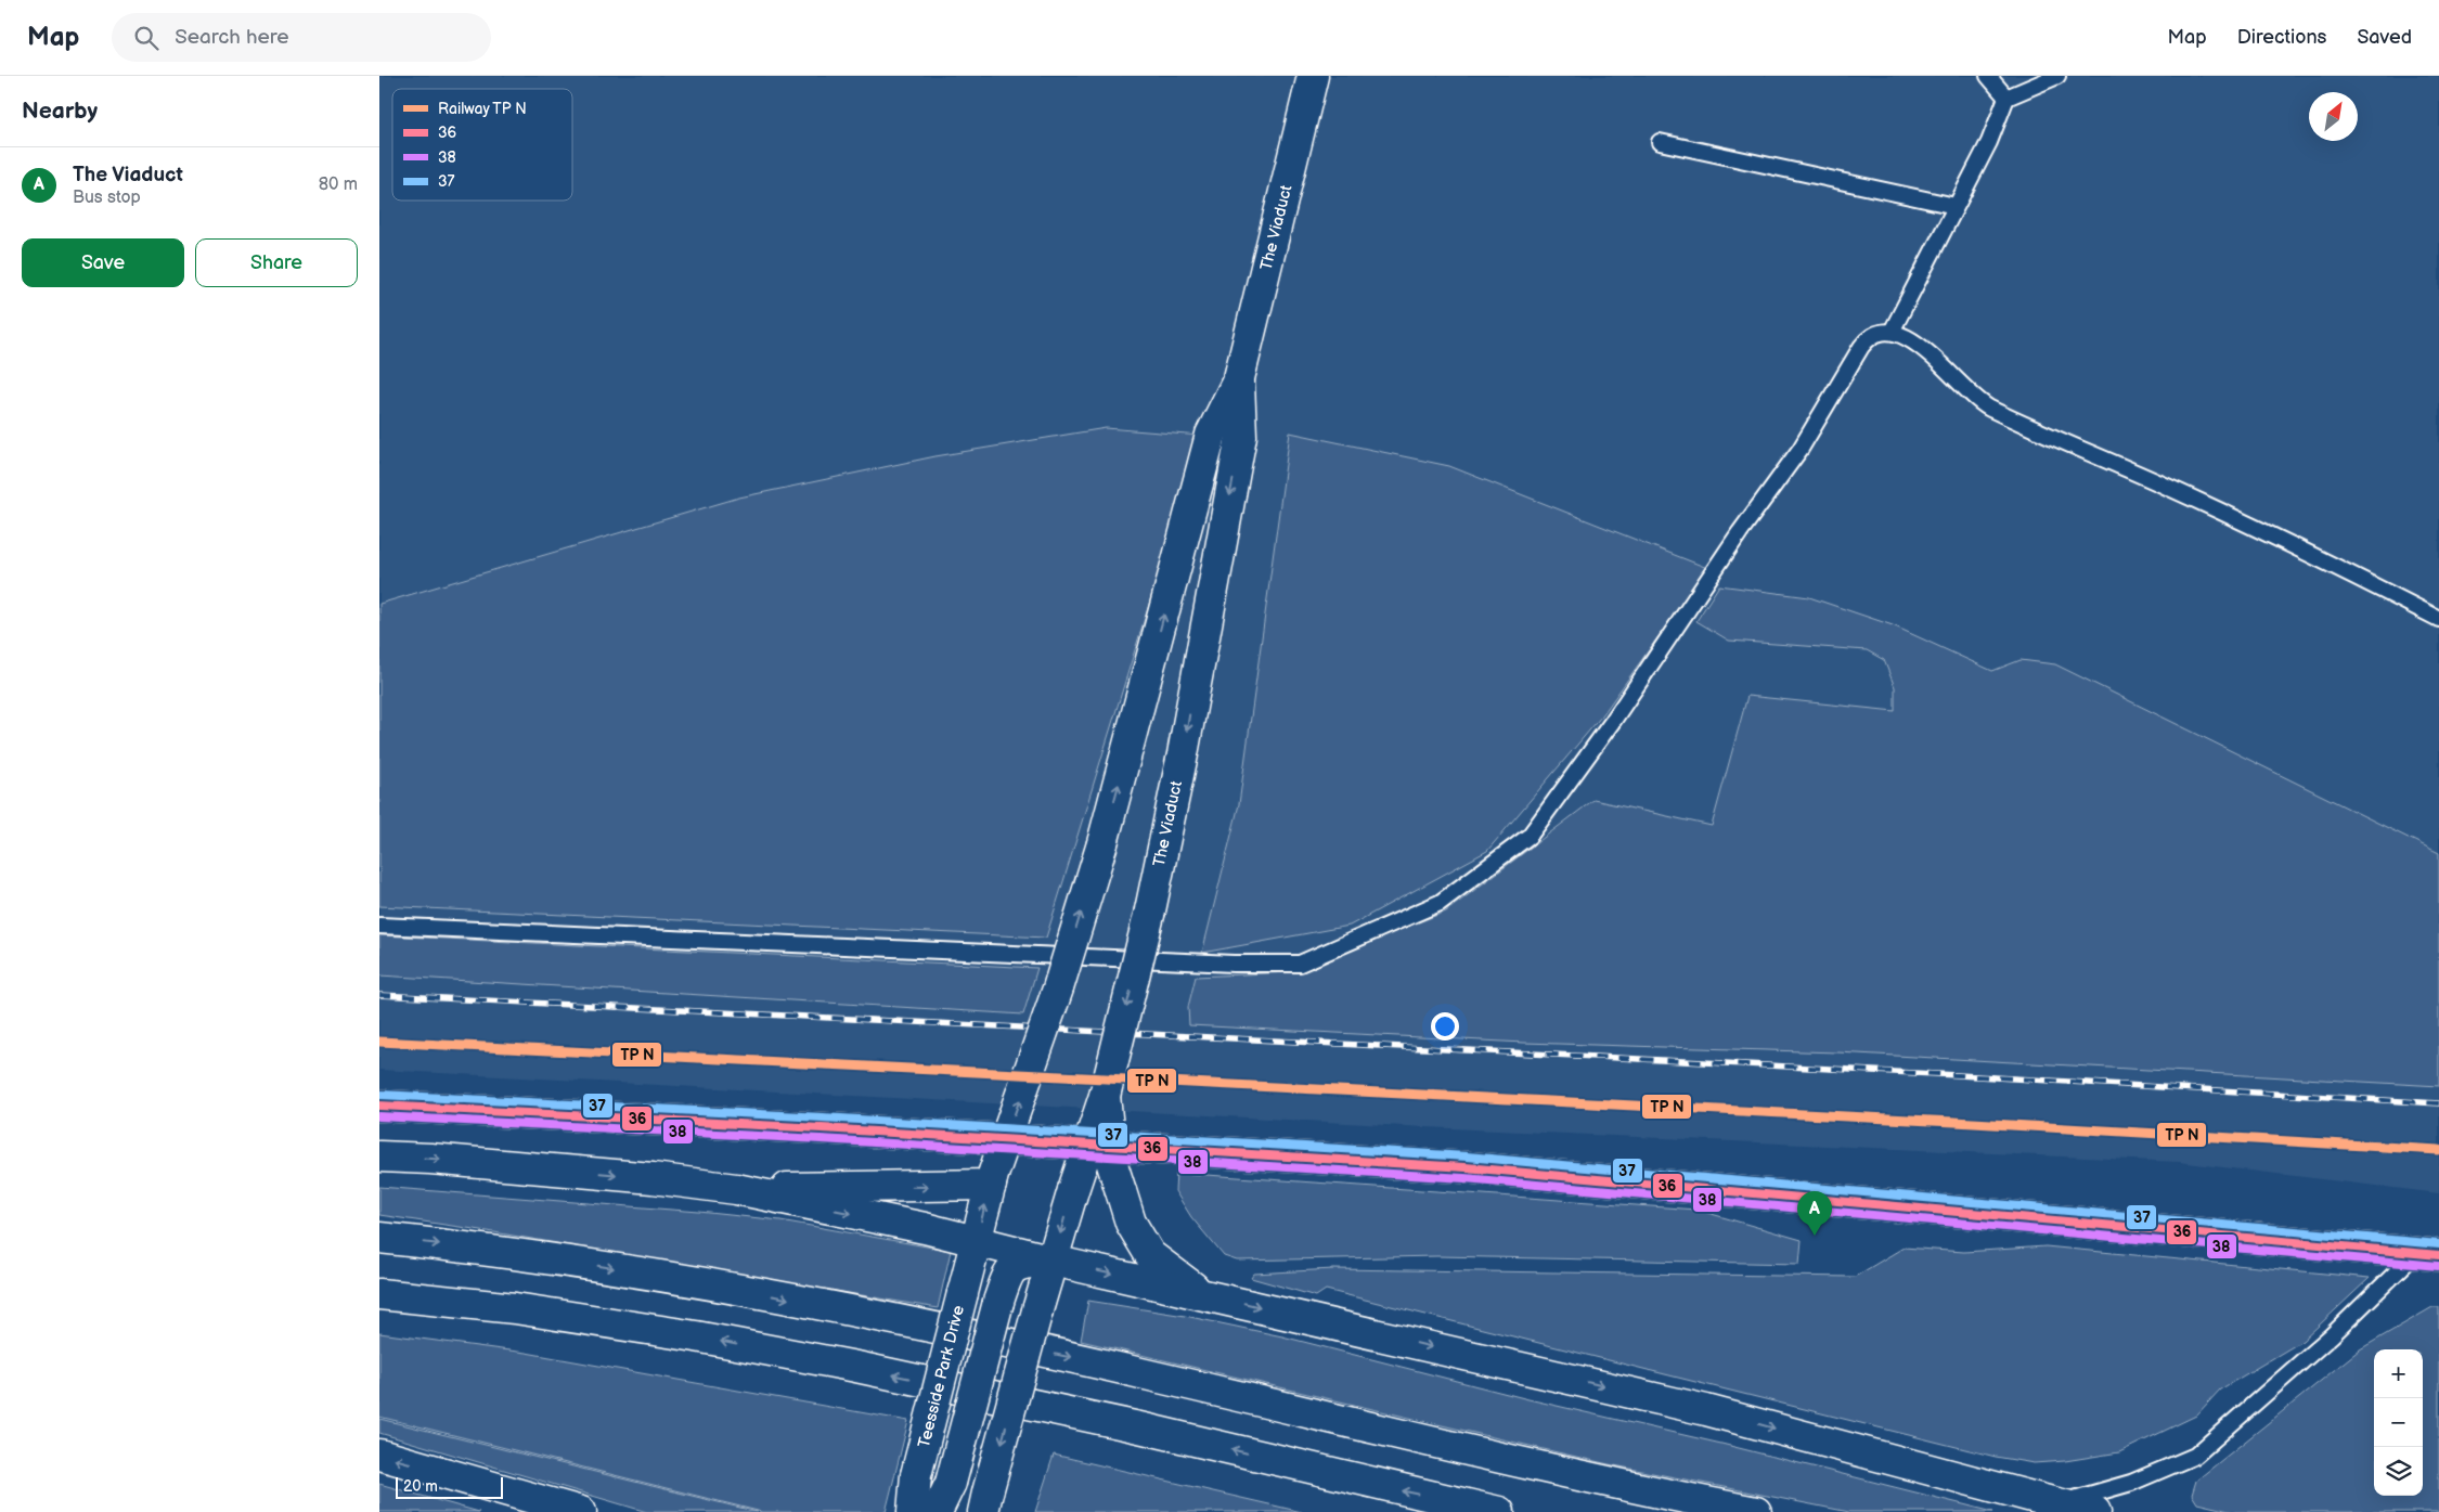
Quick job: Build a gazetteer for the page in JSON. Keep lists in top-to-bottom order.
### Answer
{
  "streets": {
    "main road": ["The Viaduct", "Teesside Park Drive"]
  },
  "crossings": [
    ["The Viaduct", "Teesside Park Drive"]
  ],
  "lines": ["transit line 37", "transit line 36", "transit line 38"],
  "legend": [
    "Railway TP N",
    "36",
    "38",
    "37"
  ],
  "scale_bar": "20 m",
  "north": "top right",
  "page": {
    "header": "Map",
    "search": "Search here",
    "nav": ["Map", "Directions", "Saved"],
    "heading": "Nearby",
    "list": [
      {
        "mark": "A",
        "name": "The Viaduct",
        "note": "Bus stop",
        "value": "80 m"
      }
    ],
    "buttons": ["Save", "Share"],
    "pins": "A",
    "map_buttons": ["+", "−"],
    "scale": "20 m"
  }
}
